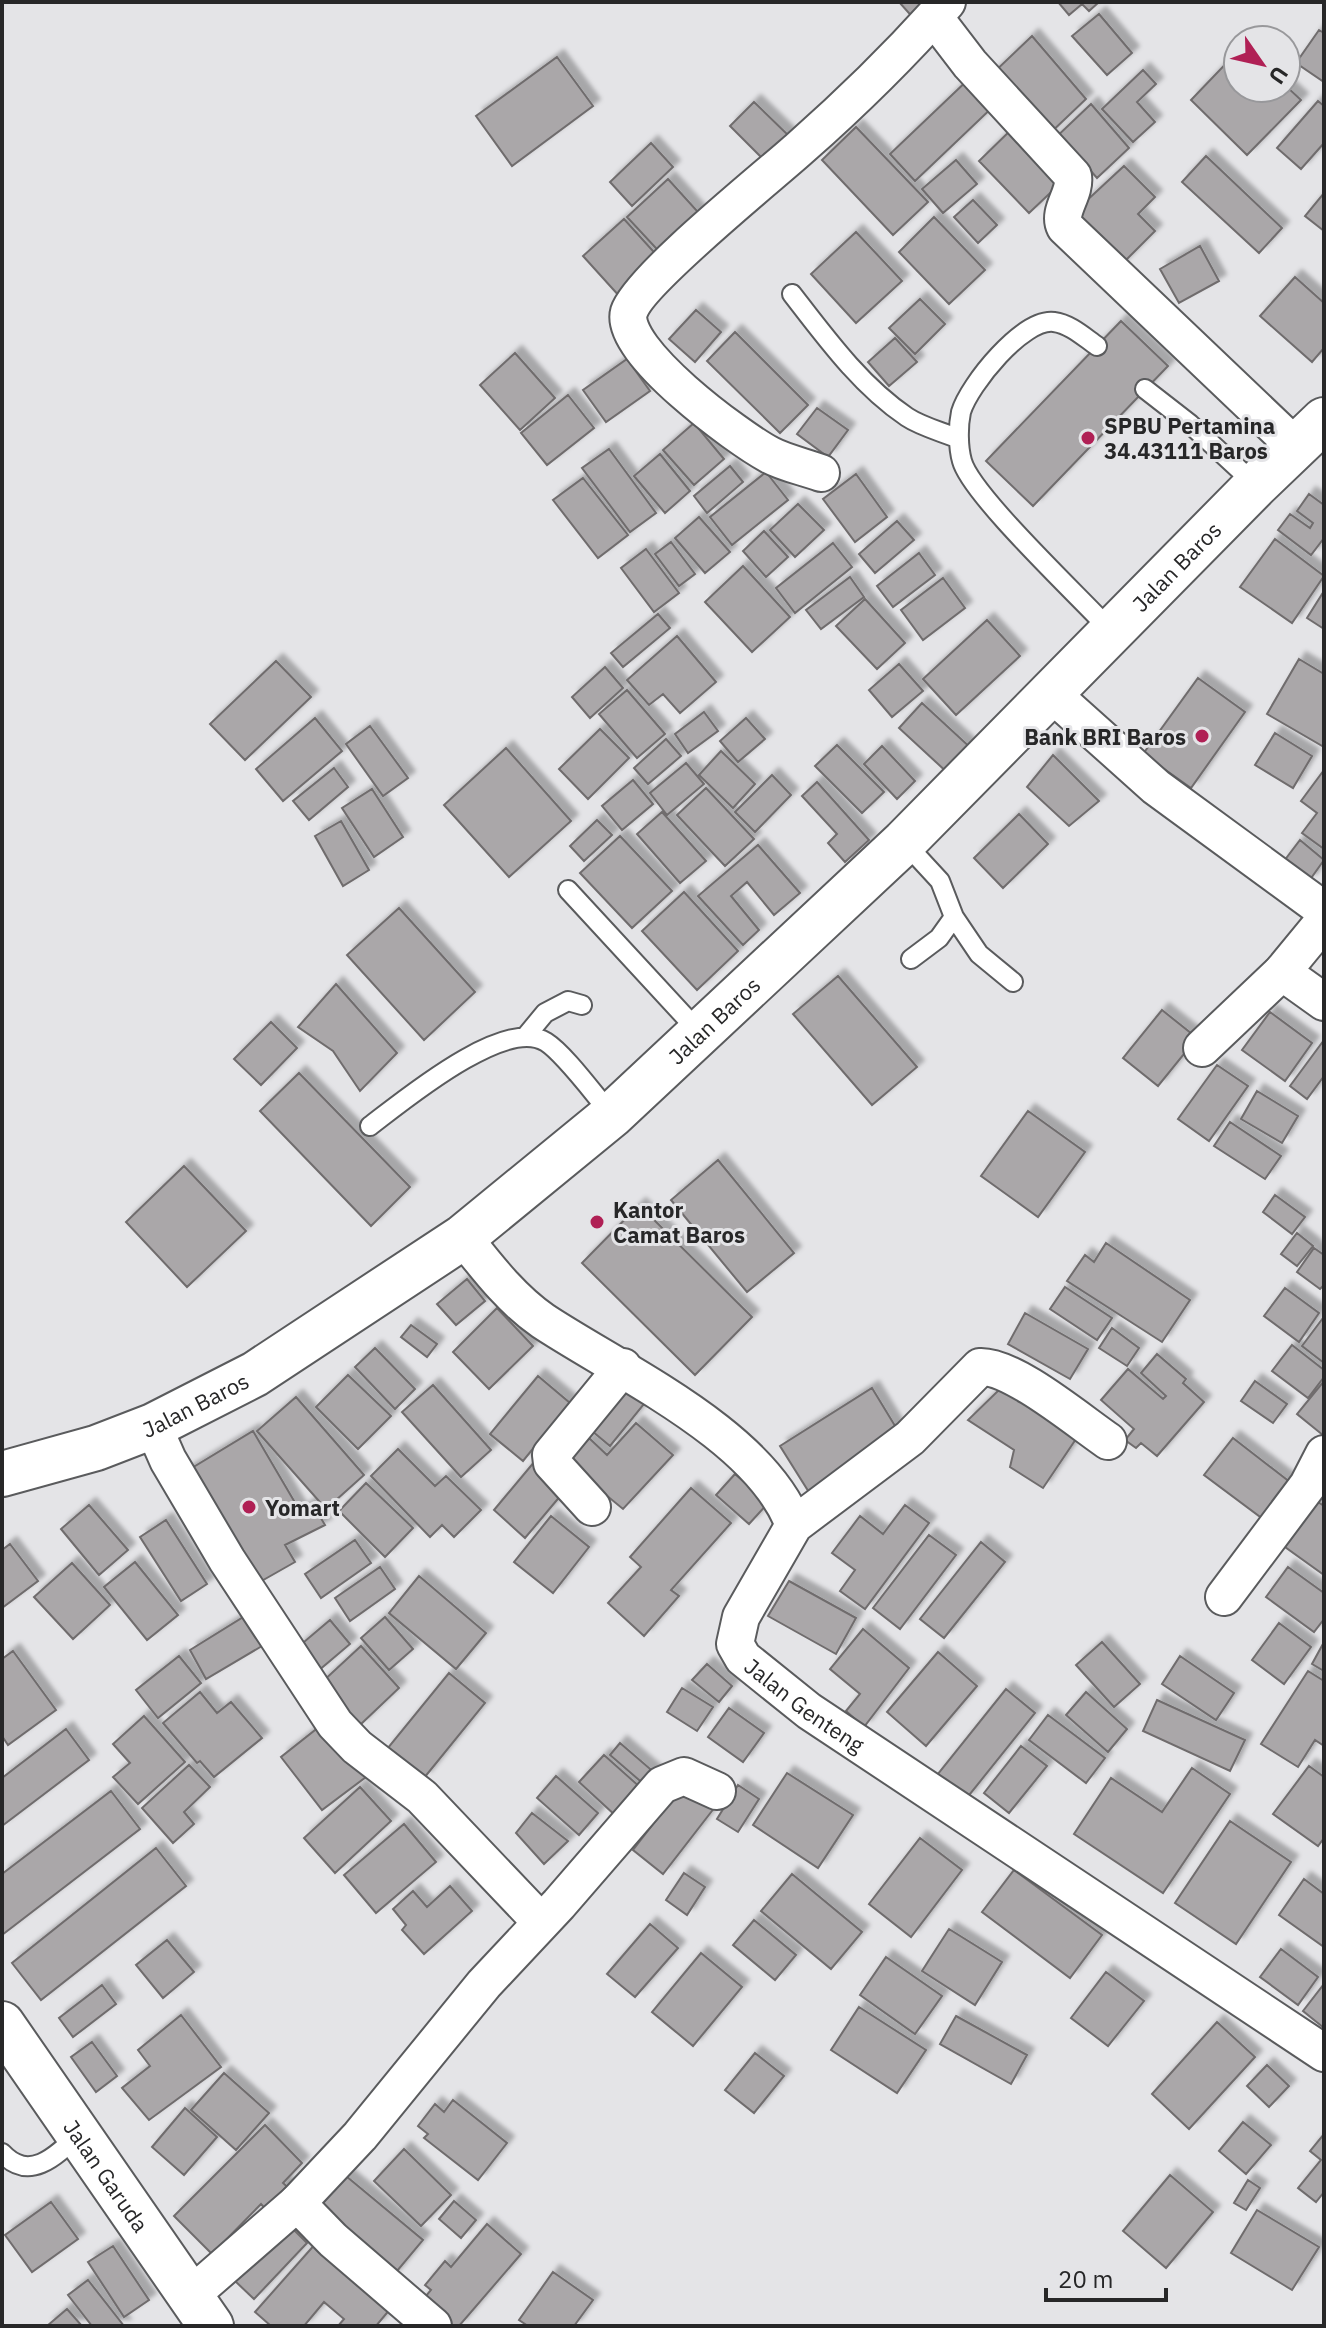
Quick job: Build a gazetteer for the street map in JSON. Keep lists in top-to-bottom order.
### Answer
{
  "streets": {
    "main road": ["Jalan Baros", "Jalan Garuda"],
    "street": ["Jalan Genteng"]
  },
  "places": [
    "SPBU Pertamina 34.43111 Baros",
    "Bank BRI Baros",
    "Kantor Camat Baros",
    "Yomart"
  ],
  "scale_bar": "20 m",
  "north": "bottom right"
}
